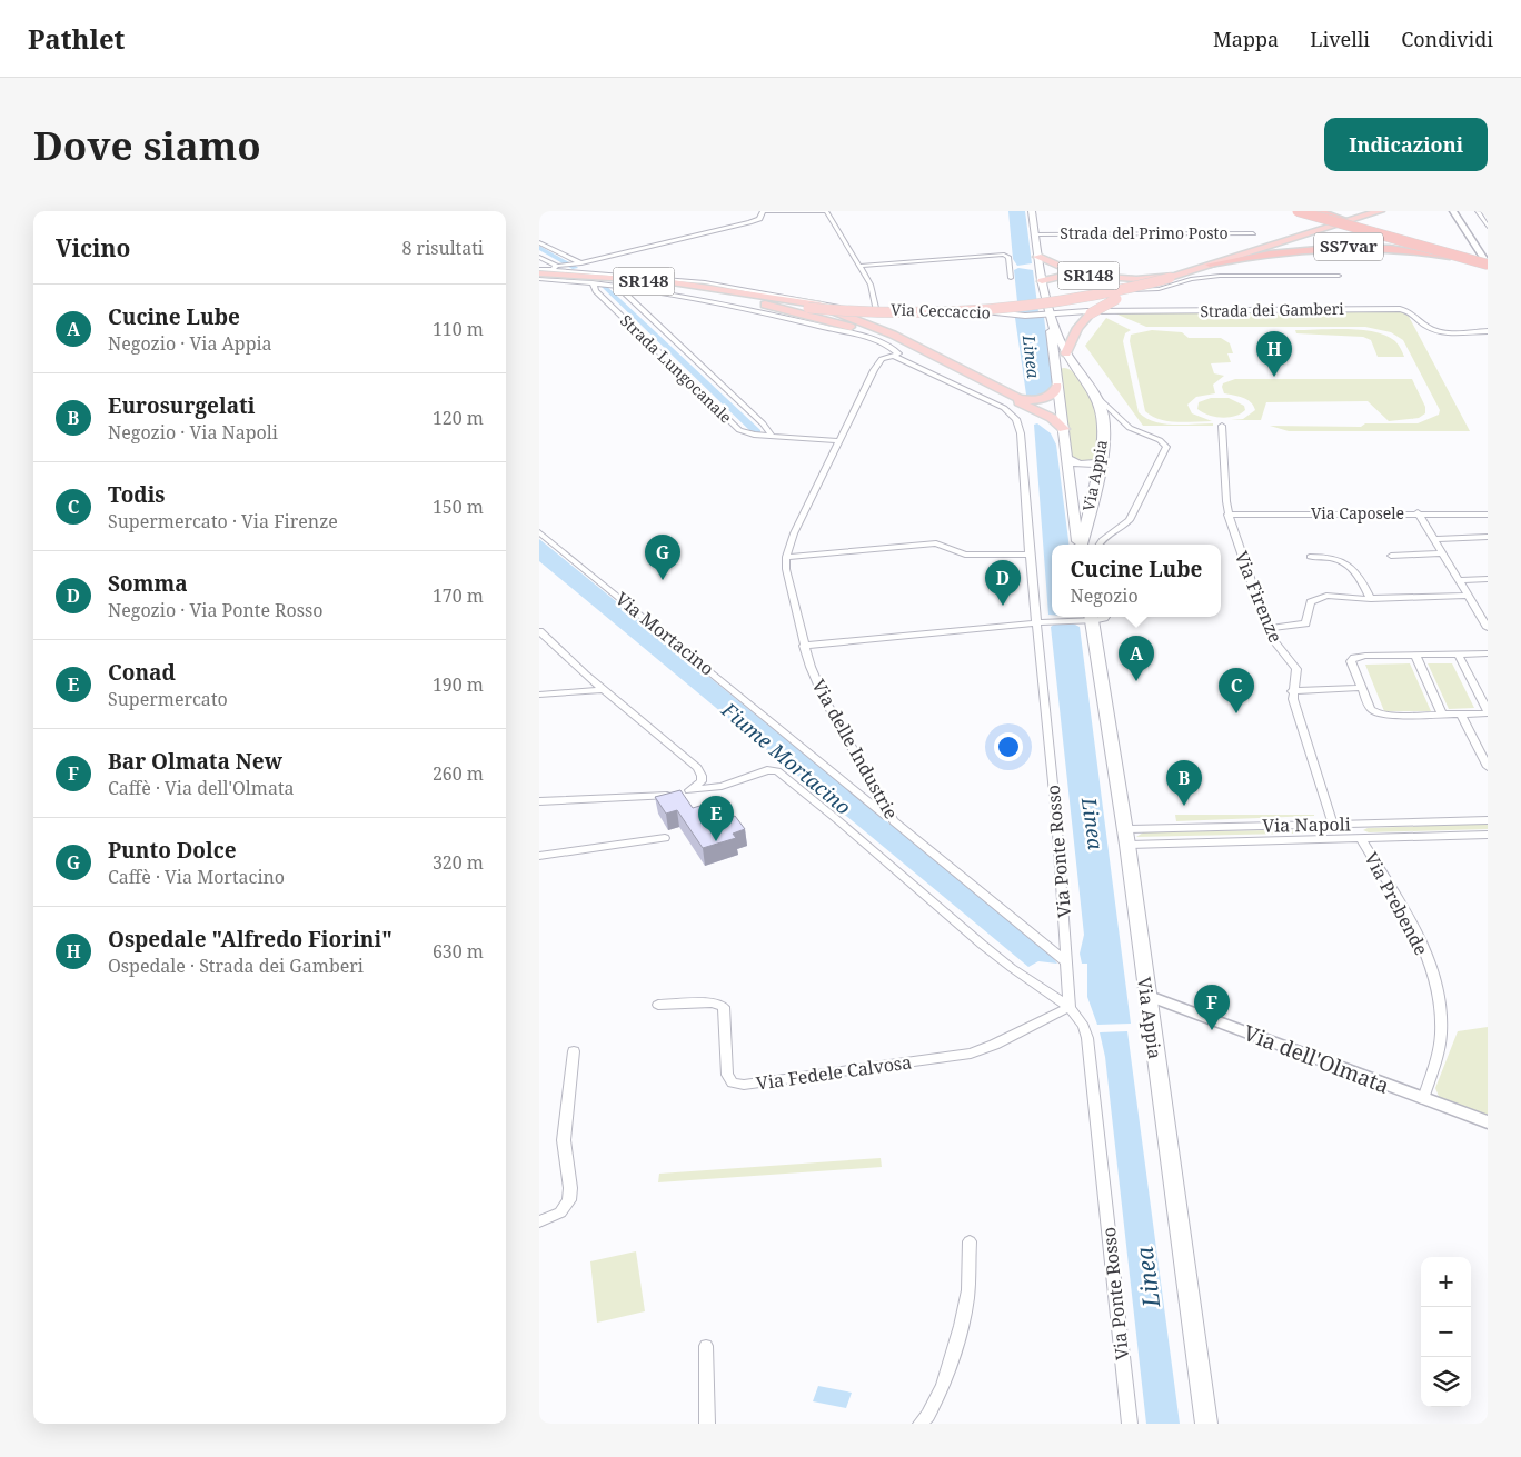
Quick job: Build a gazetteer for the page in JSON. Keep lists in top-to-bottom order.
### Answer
{
  "streets": {
    "highway": ["SS7var"],
    "main road": ["SR148", "Via Appia"],
    "street": [
      "Strada del Primo Posto",
      "Strada dei Gamberi",
      "Via Ceccaccio",
      "Strada Lungocanale",
      "Via Caposele",
      "Via Firenze",
      "Via Mortacino",
      "Via delle Industrie",
      "Via Napoli",
      "Via Ponte Rosso",
      "Via Prebende",
      "Via dell'Olmata",
      "Via Fedele Calvosa"
    ]
  },
  "crossings": [
    ["Strada del Primo Posto", "Via Appia"],
    ["SS7var", "SR148"],
    ["SR148", "Via Appia"],
    ["Strada dei Gamberi", "Via Ceccaccio"],
    ["Strada dei Gamberi", "Via Appia"],
    ["Via Ceccaccio", "Via Appia"],
    ["Strada Lungocanale", "Via delle Industrie"],
    ["Strada Lungocanale", "Via Ponte Rosso"],
    ["Via Appia", "Via Napoli"],
    ["Via Appia", "Via dell'Olmata"],
    ["Via Caposele", "Via Firenze"],
    ["Via Firenze", "Via Napoli"],
    ["Via Mortacino", "Via delle Industrie"],
    ["Via delle Industrie", "Via Ponte Rosso"],
    ["Via Napoli", "Via Prebende"],
    ["Via Ponte Rosso", "Via Fedele Calvosa"],
    ["Via Prebende", "Via dell'Olmata"]
  ],
  "water": ["Linea", "Fiume Mortacino"],
  "page": {
    "header": "Pathlet",
    "nav": ["Mappa", "Livelli", "Condividi"],
    "buttons": "Indicazioni",
    "title": "Dove siamo",
    "heading": ["Vicino", "8 risultati"],
    "list": [
      {
        "mark": "A",
        "name": "Cucine Lube",
        "note": "Negozio · Via Appia",
        "value": "110 m"
      },
      {
        "mark": "B",
        "name": "Eurosurgelati",
        "note": "Negozio · Via Napoli",
        "value": "120 m"
      },
      {
        "mark": "C",
        "name": "Todis",
        "note": "Supermercato · Via Firenze",
        "value": "150 m"
      },
      {
        "mark": "D",
        "name": "Somma",
        "note": "Negozio · Via Ponte Rosso",
        "value": "170 m"
      },
      {
        "mark": "E",
        "name": "Conad",
        "note": "Supermercato",
        "value": "190 m"
      },
      {
        "mark": "F",
        "name": "Bar Olmata New",
        "note": "Caffè · Via dell'Olmata",
        "value": "260 m"
      },
      {
        "mark": "G",
        "name": "Punto Dolce",
        "note": "Caffè · Via Mortacino",
        "value": "320 m"
      },
      {
        "mark": "H",
        "name": "Ospedale \"Alfredo Fiorini\"",
        "note": "Ospedale · Strada dei Gamberi",
        "value": "630 m"
      }
    ],
    "pins": [
      "H",
      "G",
      "D",
      "A",
      "C",
      "B",
      "E",
      "F"
    ],
    "popup": ["Cucine Lube", "Negozio"],
    "map_buttons": ["+", "−"]
  }
}
